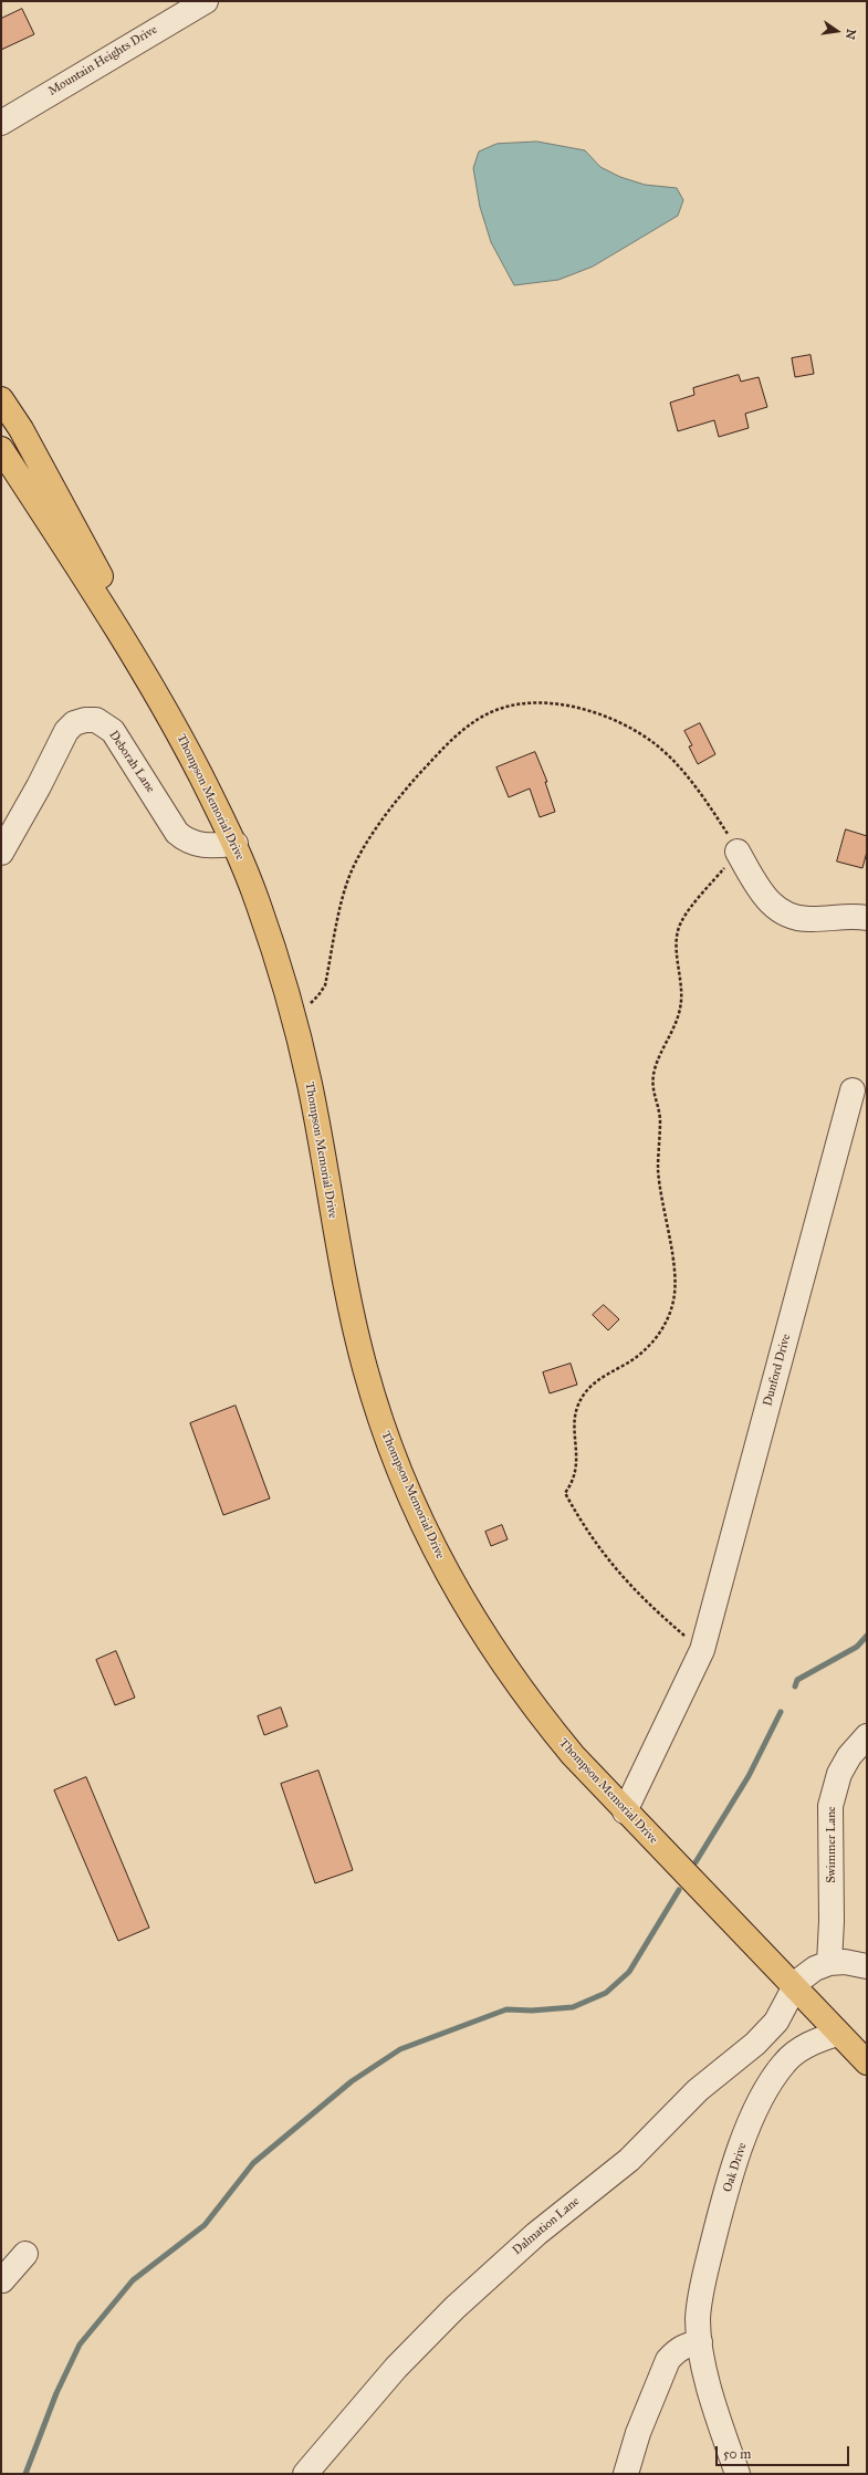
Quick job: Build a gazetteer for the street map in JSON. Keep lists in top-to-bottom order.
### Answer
{
  "streets": {
    "main road": ["Thompson Memorial Drive"],
    "street": [
      "Mountain Heights Drive",
      "Deborah Lane",
      "Dunford Drive",
      "Swimmer Lane",
      "Oak Drive",
      "Dalmation Lane"
    ]
  },
  "crossings": [
    ["Deborah Lane", "Thompson Memorial Drive"],
    ["Thompson Memorial Drive", "Dunford Drive"],
    ["Thompson Memorial Drive", "Oak Drive"],
    ["Thompson Memorial Drive", "Dalmation Lane"],
    ["Swimmer Lane", "Dalmation Lane"]
  ],
  "scale_bar": "50 m",
  "north": "right"
}
